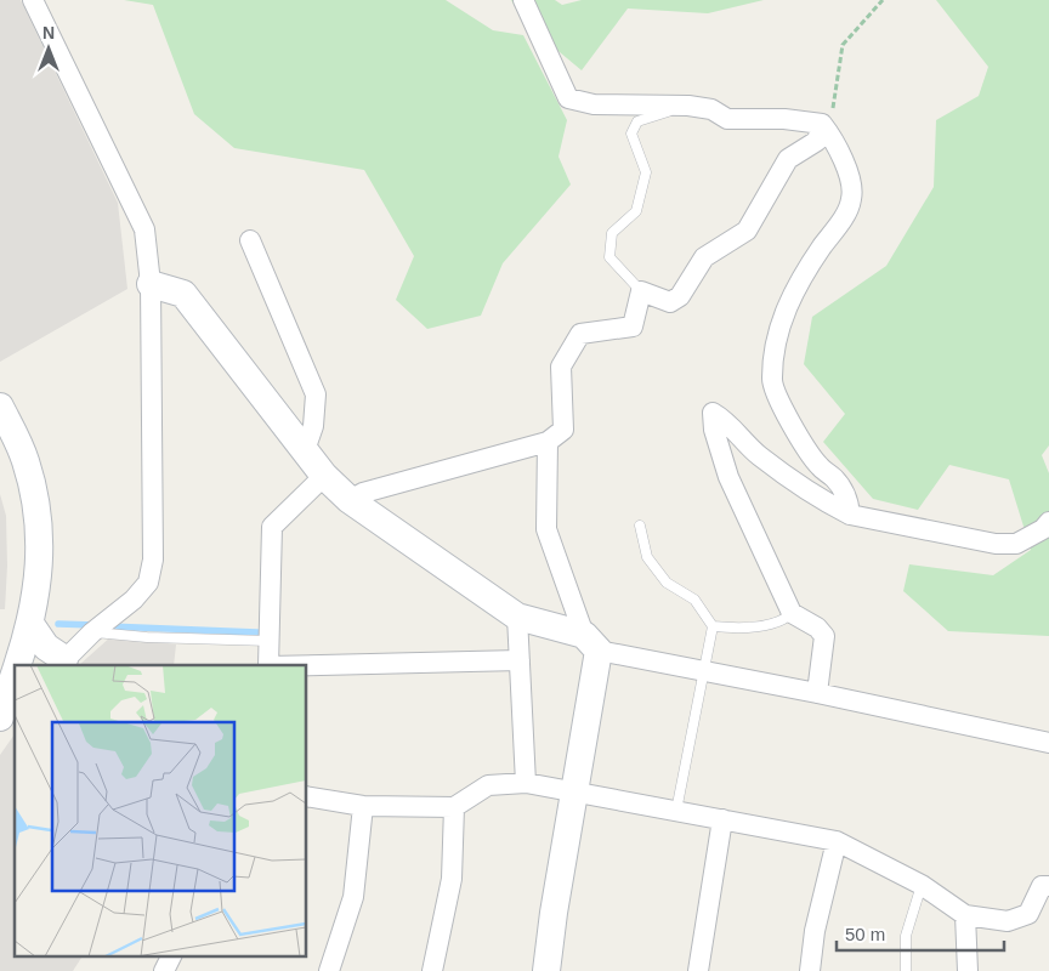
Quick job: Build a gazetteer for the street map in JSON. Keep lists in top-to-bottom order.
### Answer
{
  "scale_bar": "50 m",
  "north": "top"
}
